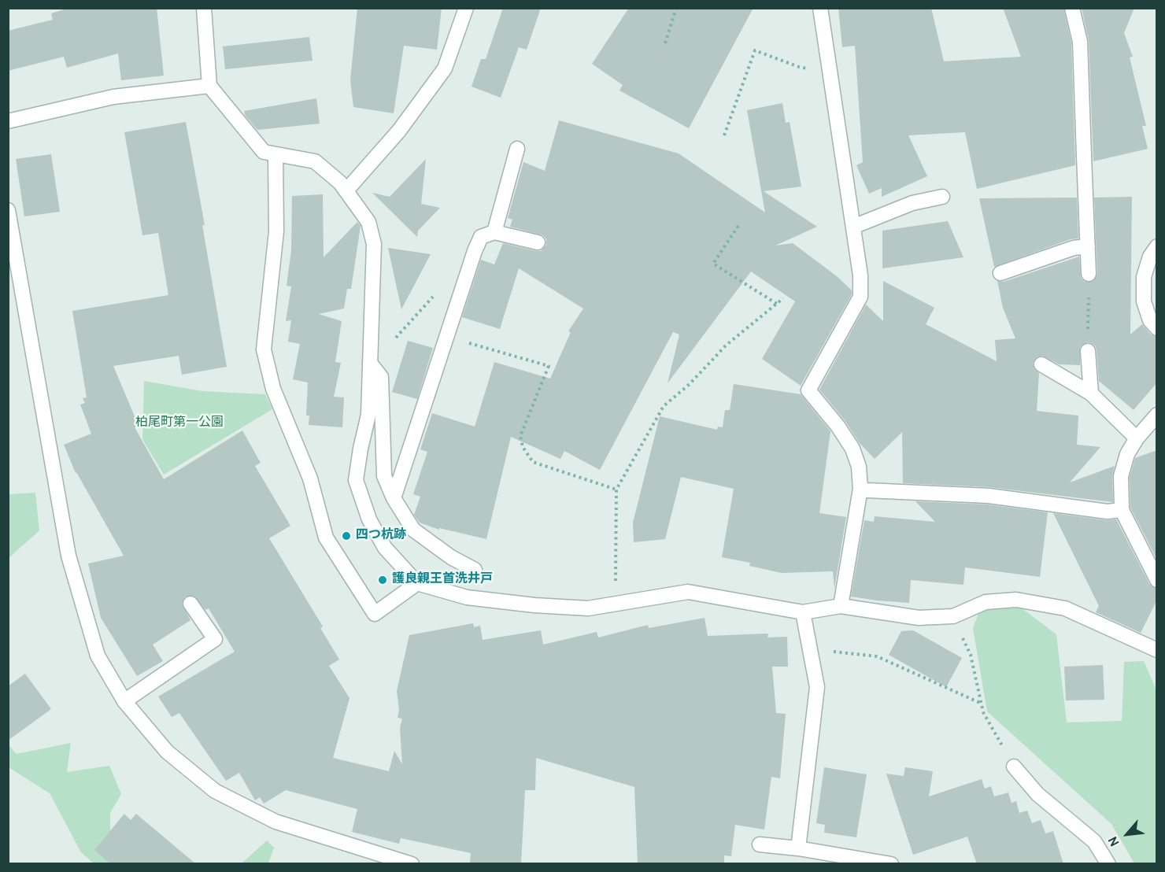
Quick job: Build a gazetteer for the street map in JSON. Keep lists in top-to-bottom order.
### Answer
{
  "parks": ["柏尾町第一公園"],
  "places": ["四つ杭跡", "護良親王首洗井戸"],
  "north": "bottom left"
}
